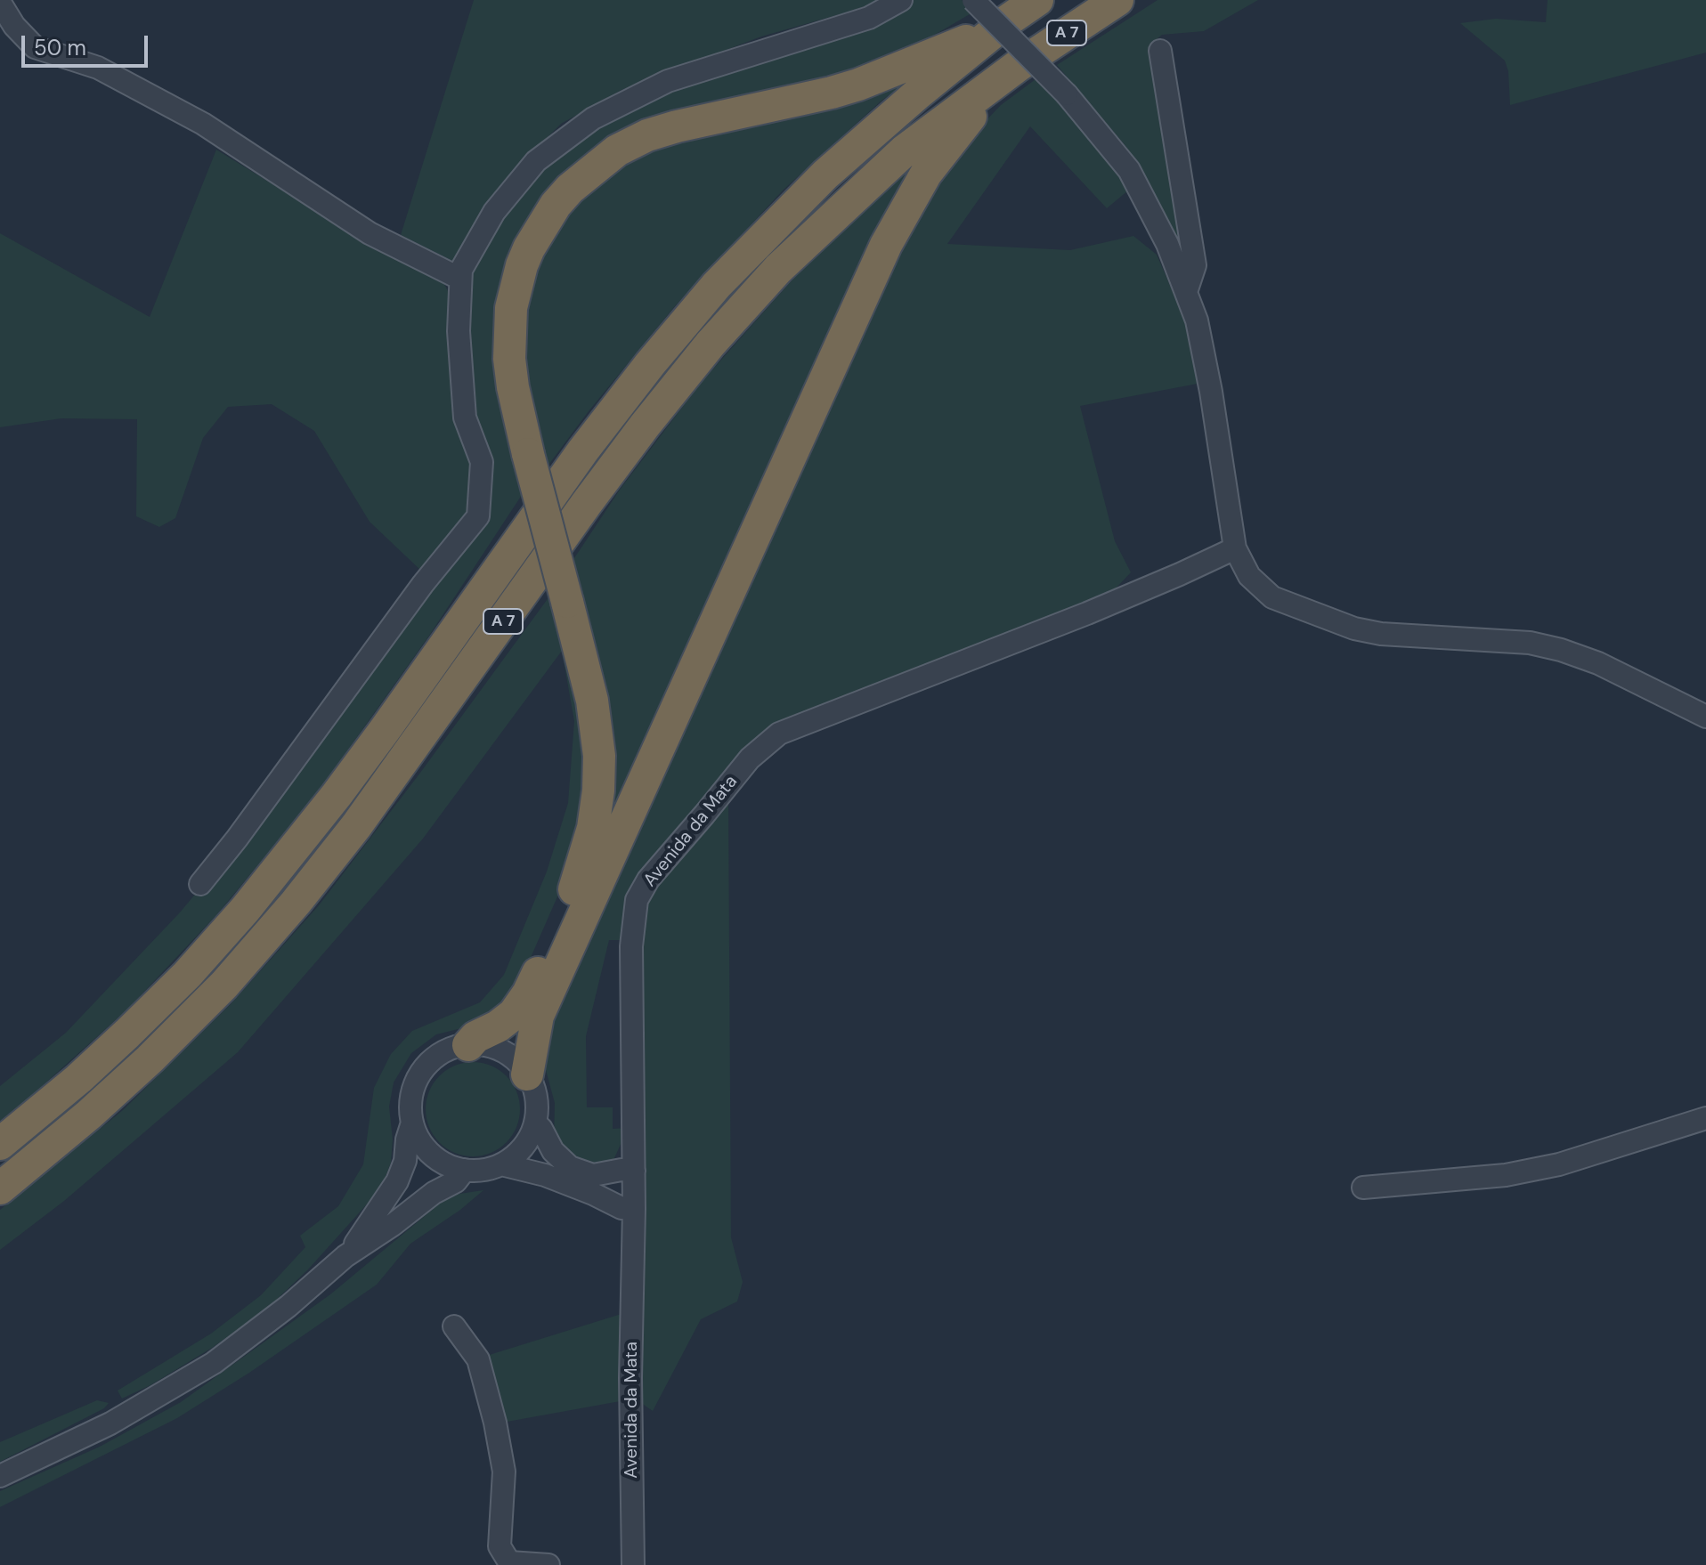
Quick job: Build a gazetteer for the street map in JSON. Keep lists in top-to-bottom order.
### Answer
{
  "streets": {
    "highway": ["A 7"],
    "street": ["Avenida da Mata"]
  },
  "scale_bar": "50 m"
}
